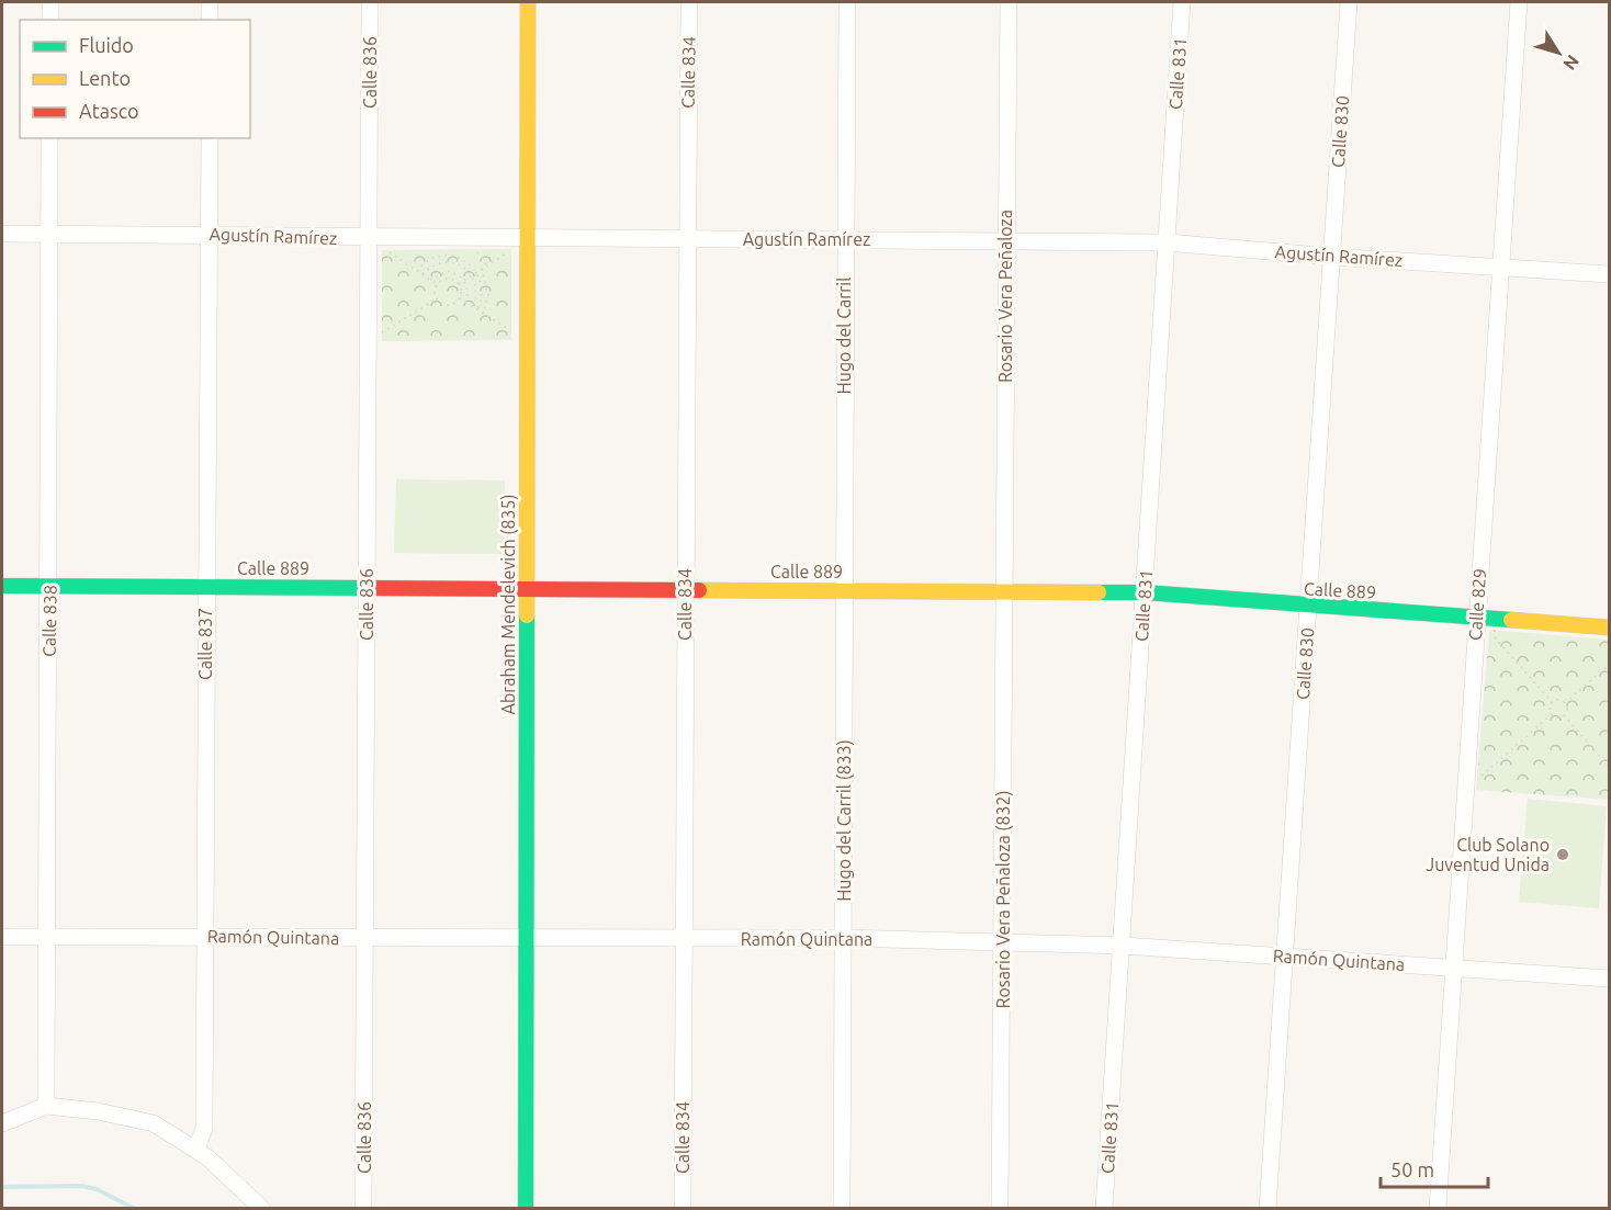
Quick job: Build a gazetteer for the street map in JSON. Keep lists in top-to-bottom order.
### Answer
{
  "streets": {
    "street": [
      "Calle 836",
      "Calle 834",
      "Calle 831",
      "Calle 830",
      "Agustín Ramírez",
      "Rosario Vera Peñaloza",
      "Hugo del Carril",
      "Calle 889",
      "Abraham Mendelevich (835)",
      "Calle 829",
      "Calle 838",
      "Calle 837",
      "Hugo del Carril (833)",
      "Rosario Vera Peñaloza (832)",
      "Ramón Quintana"
    ]
  },
  "crossings": [
    ["Calle 836", "Agustín Ramírez"],
    ["Calle 836", "Calle 889"],
    ["Calle 836", "Ramón Quintana"],
    ["Calle 834", "Agustín Ramírez"],
    ["Calle 834", "Calle 889"],
    ["Calle 834", "Ramón Quintana"],
    ["Calle 831", "Agustín Ramírez"],
    ["Calle 831", "Calle 889"],
    ["Calle 831", "Ramón Quintana"],
    ["Calle 830", "Agustín Ramírez"],
    ["Calle 830", "Calle 889"],
    ["Calle 830", "Ramón Quintana"],
    ["Agustín Ramírez", "Rosario Vera Peñaloza"],
    ["Agustín Ramírez", "Hugo del Carril"],
    ["Agustín Ramírez", "Abraham Mendelevich (835)"],
    ["Agustín Ramírez", "Calle 829"],
    ["Agustín Ramírez", "Calle 838"],
    ["Agustín Ramírez", "Calle 837"],
    ["Rosario Vera Peñaloza", "Calle 889"],
    ["Rosario Vera Peñaloza", "Rosario Vera Peñaloza (832)"],
    ["Hugo del Carril", "Calle 889"],
    ["Hugo del Carril", "Hugo del Carril (833)"],
    ["Calle 889", "Abraham Mendelevich (835)"],
    ["Calle 889", "Calle 829"],
    ["Calle 889", "Calle 838"],
    ["Calle 889", "Calle 837"],
    ["Calle 889", "Hugo del Carril (833)"],
    ["Calle 889", "Rosario Vera Peñaloza (832)"],
    ["Abraham Mendelevich (835)", "Ramón Quintana"],
    ["Calle 829", "Ramón Quintana"],
    ["Calle 838", "Ramón Quintana"],
    ["Calle 837", "Ramón Quintana"],
    ["Hugo del Carril (833)", "Ramón Quintana"],
    ["Rosario Vera Peñaloza (832)", "Ramón Quintana"]
  ],
  "places": ["Club Solano Juventud Unida"],
  "legend": ["Fluido", "Lento", "Atasco"],
  "scale_bar": "50 m",
  "north": "bottom right"
}
